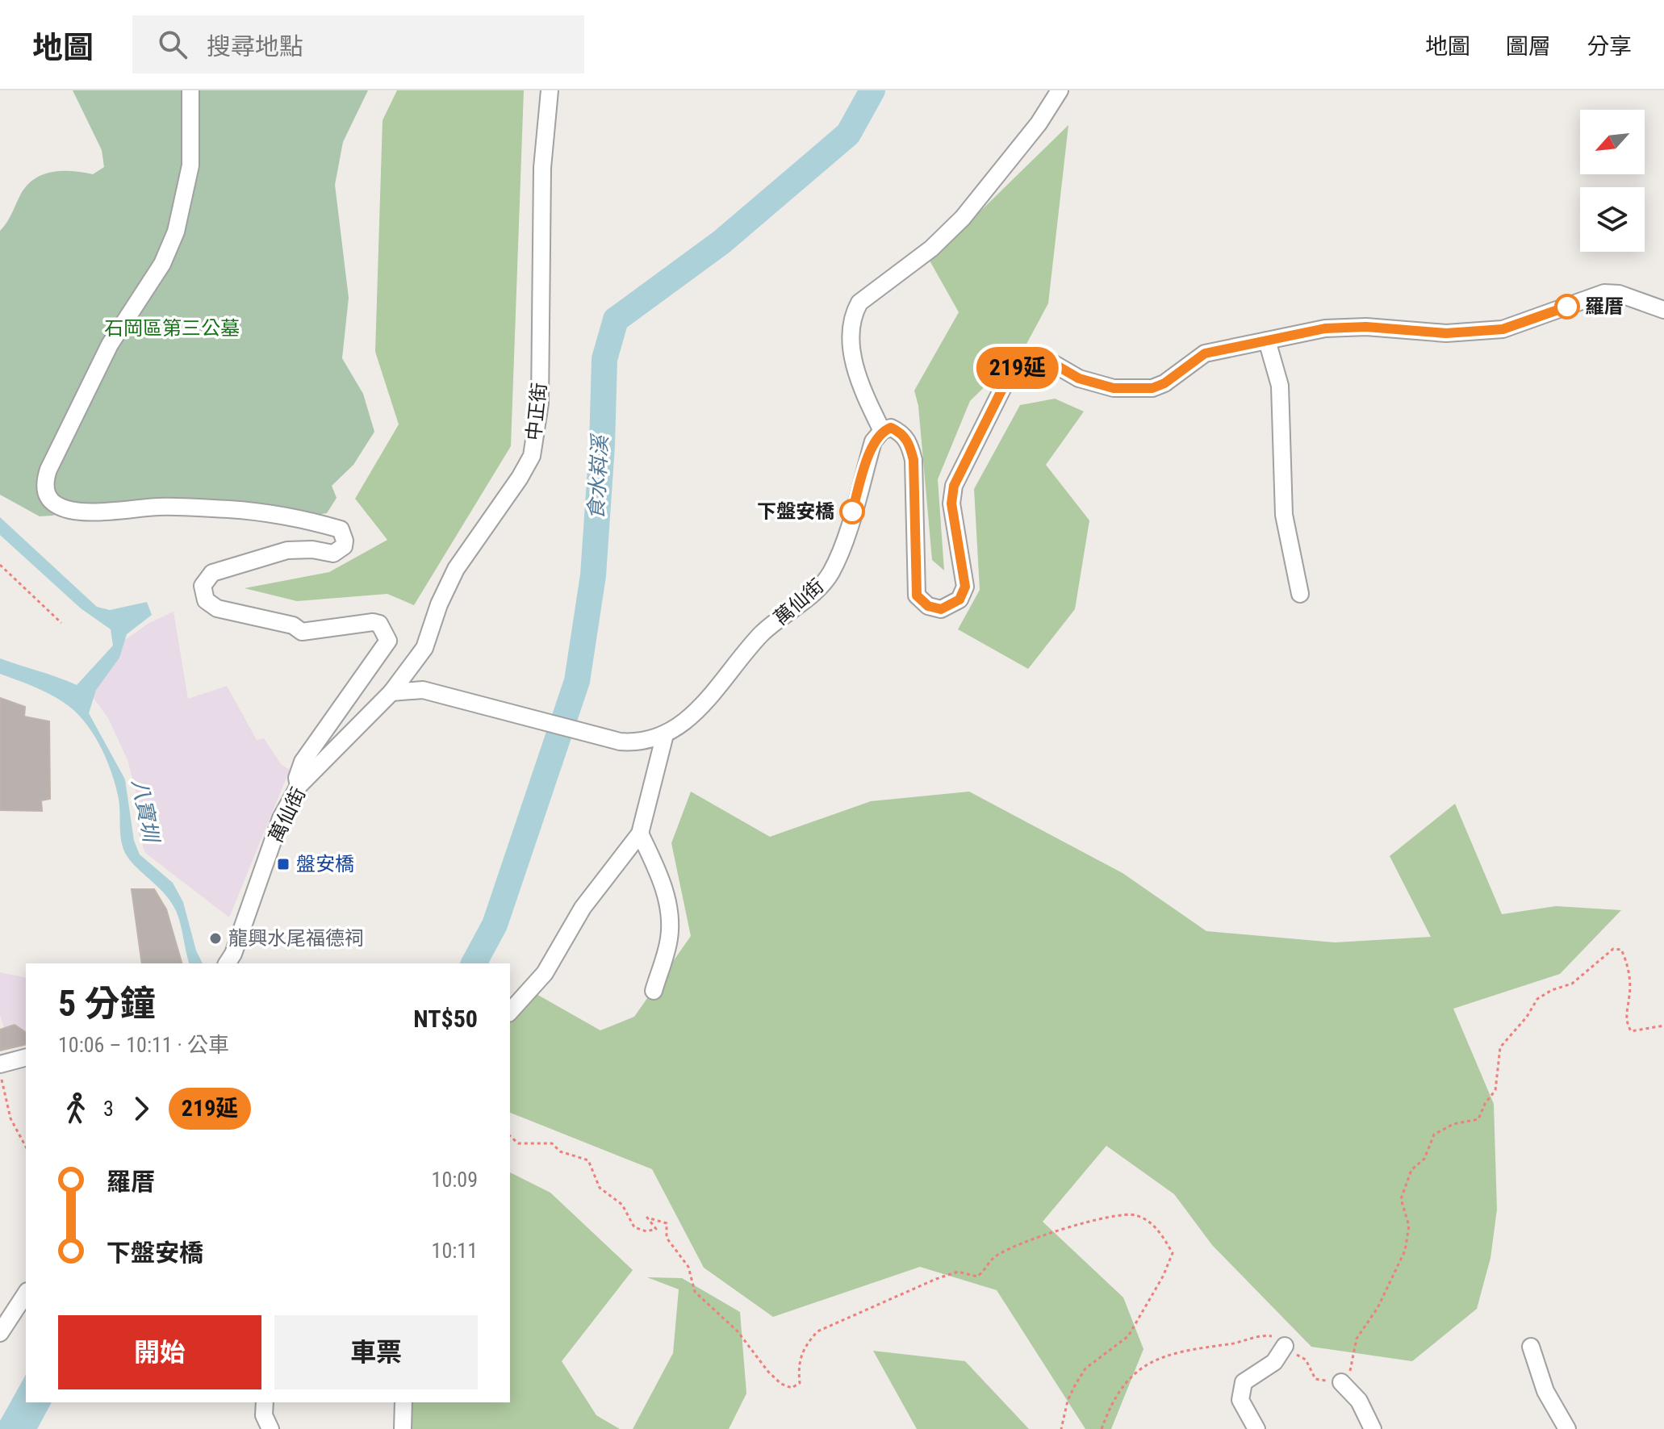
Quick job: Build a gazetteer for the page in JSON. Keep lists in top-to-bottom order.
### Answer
{
  "streets": {
    "street": ["中正街", "萬仙街"]
  },
  "crossings": [
    ["中正街", "萬仙街"]
  ],
  "water": ["食水嵙溪", "八寶圳"],
  "parks": ["石岡區第三公墓"],
  "places": {
    "other": ["羅厝", "下盤安橋", "龍興水尾福德祠"],
    "transit": ["盤安橋"]
  },
  "lines": ["bus line 219延"],
  "north": "bottom left",
  "page": {
    "header": "地圖",
    "search": "搜尋地點",
    "nav": ["地圖", "圖層", "分享"],
    "on_map": "219延",
    "heading": ["5 分鐘", "10:06 – 10:11 · 公車", "NT$50"],
    "legs": ["3", "219延"],
    "list": [
      {
        "name": "羅厝",
        "value": "10:09"
      },
      {
        "name": "下盤安橋",
        "value": "10:11"
      }
    ],
    "buttons": ["開始", "車票"]
  }
}
